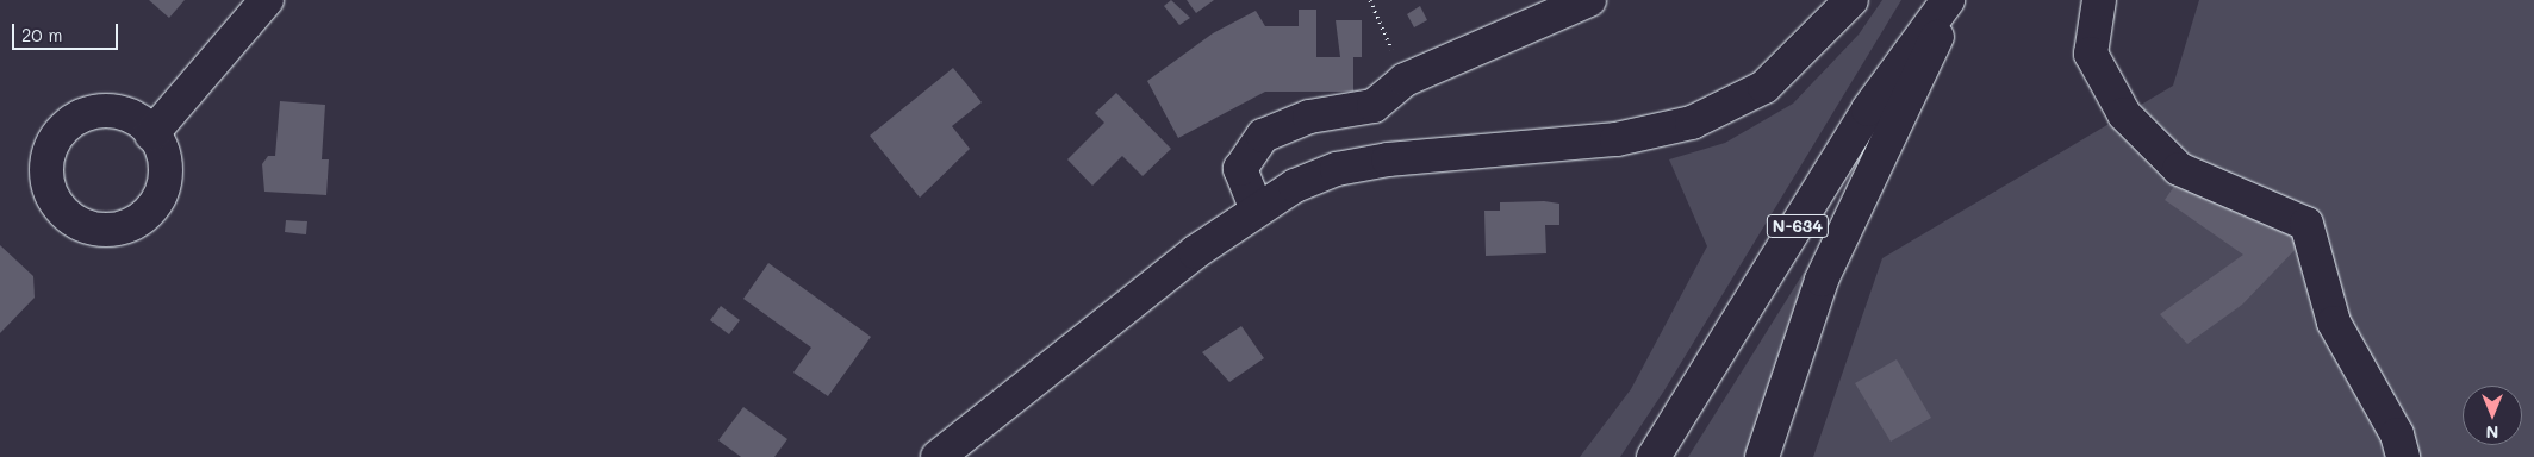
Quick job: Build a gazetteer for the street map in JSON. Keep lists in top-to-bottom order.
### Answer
{
  "streets": {
    "main road": ["N-634"]
  },
  "scale_bar": "20 m",
  "north": "bottom"
}
